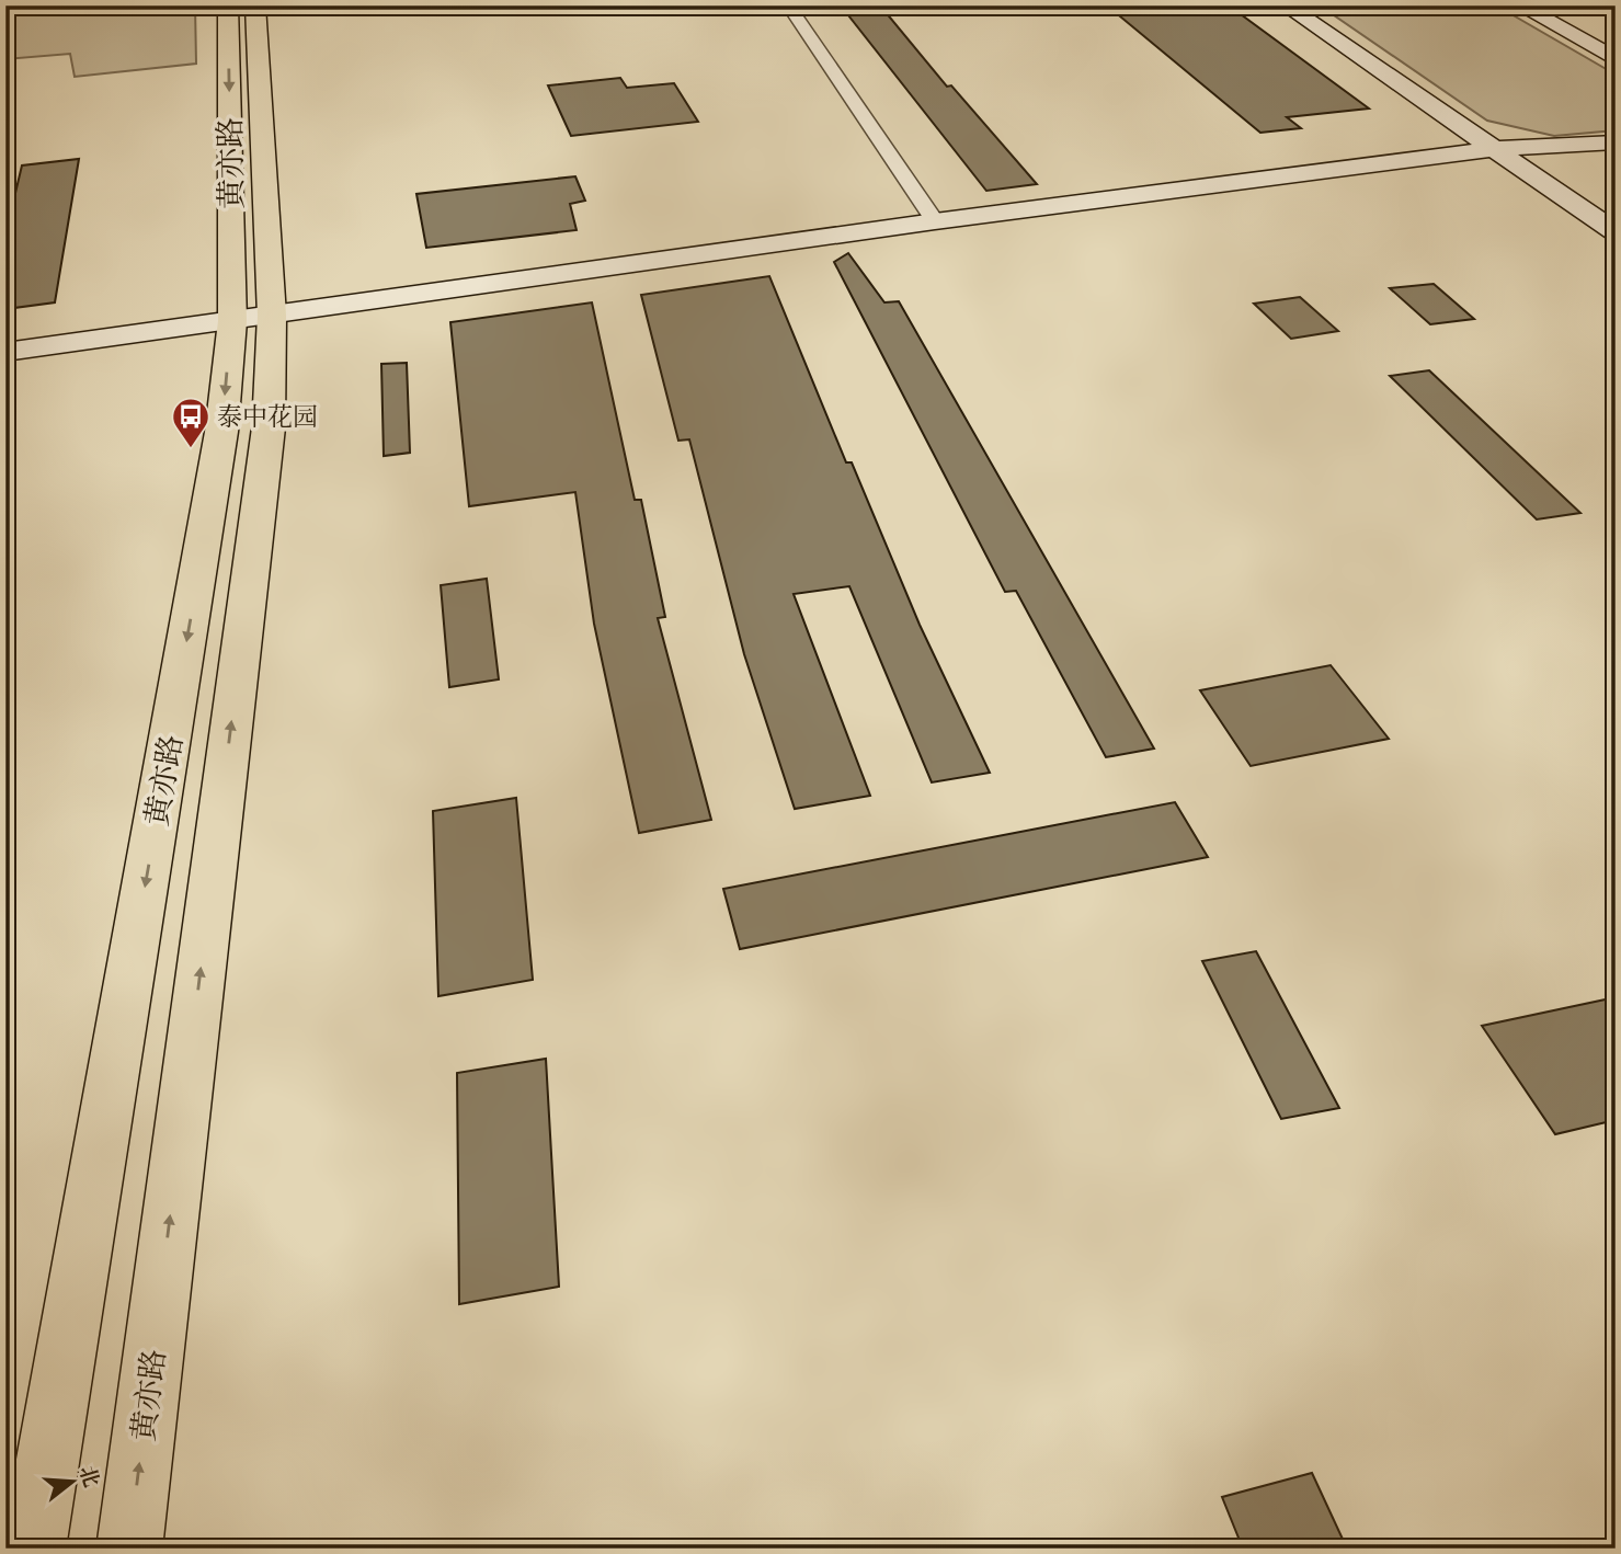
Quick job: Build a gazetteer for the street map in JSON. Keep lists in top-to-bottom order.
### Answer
{
  "streets": {
    "main road": ["黄亦路"]
  },
  "places": {
    "bus stop": ["泰中花园"]
  },
  "north": "right"
}
